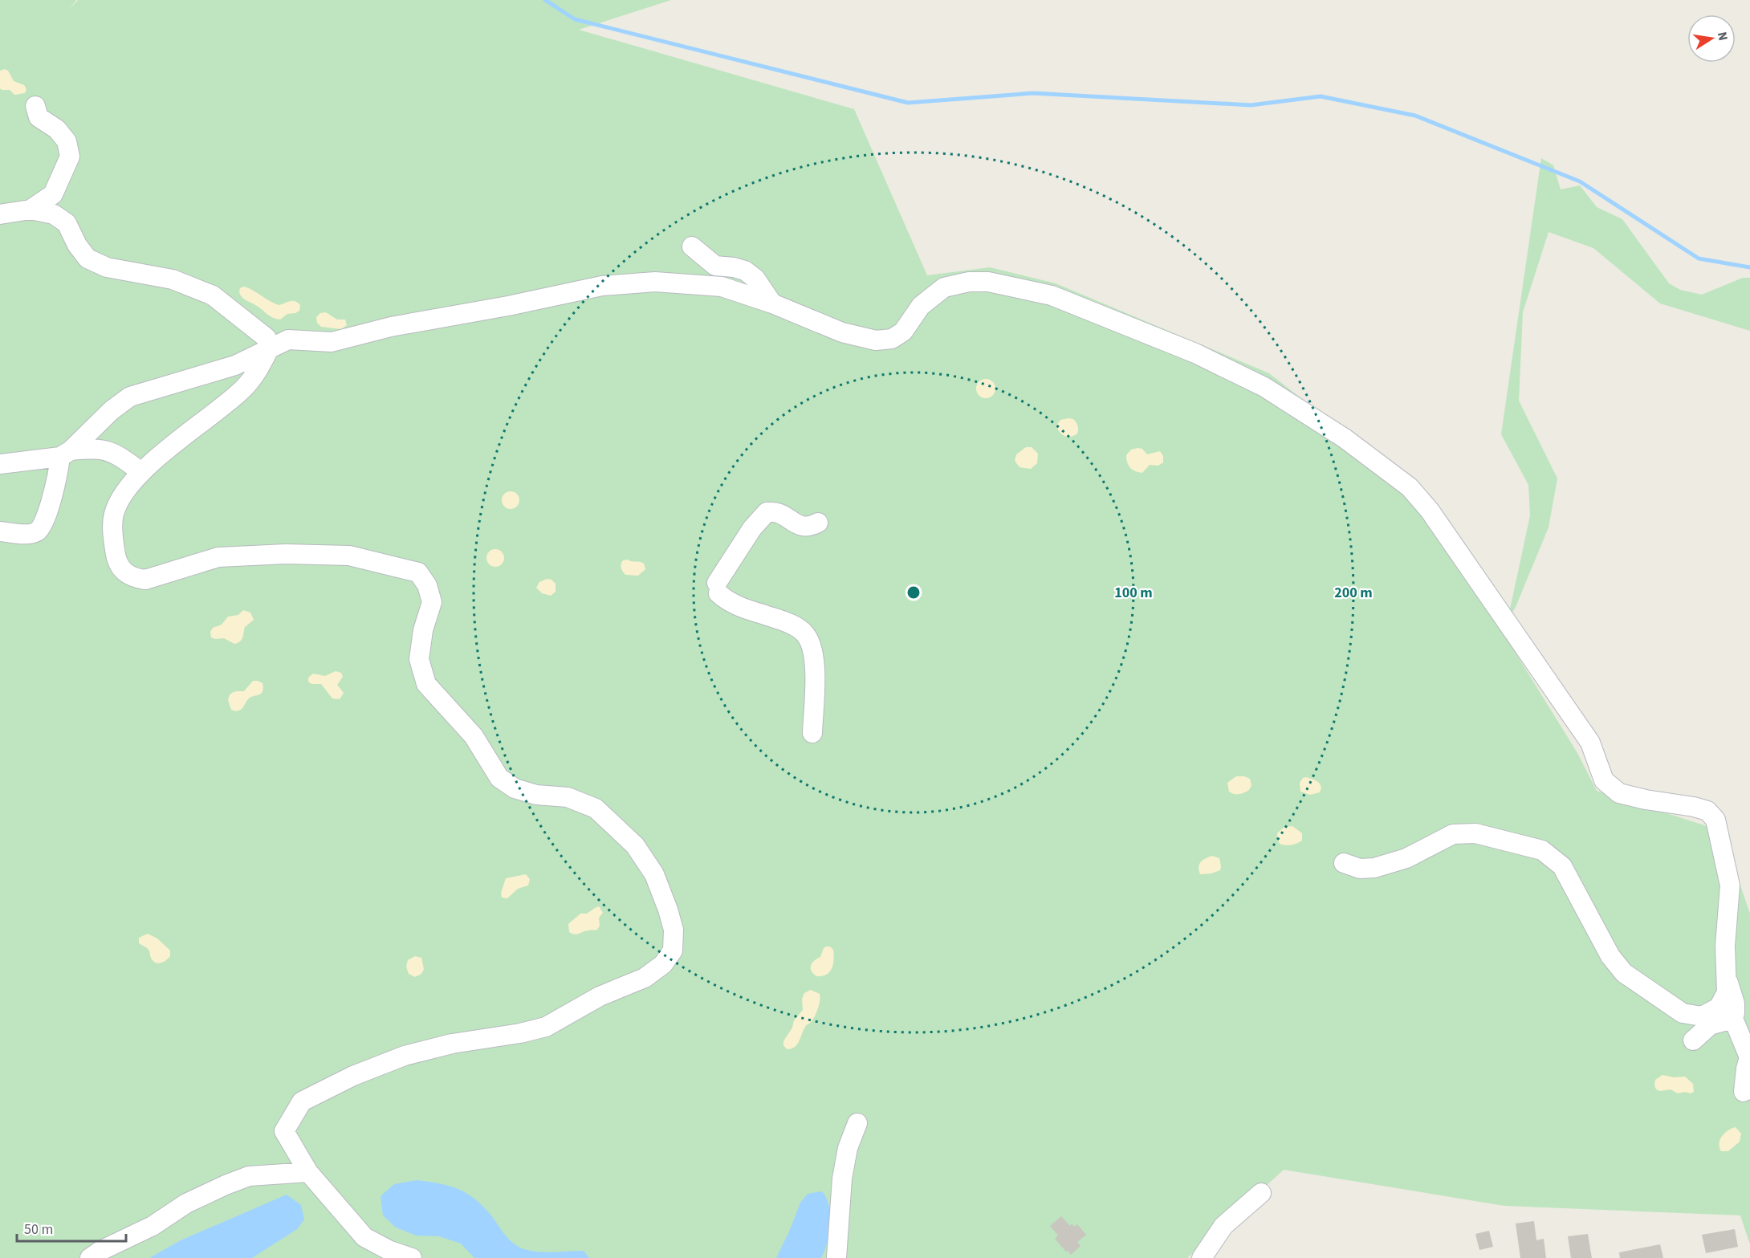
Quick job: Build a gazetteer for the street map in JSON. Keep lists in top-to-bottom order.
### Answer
{
  "scale_bar": "50 m",
  "north": "right",
  "rings": ["100 m", "200 m"]
}
